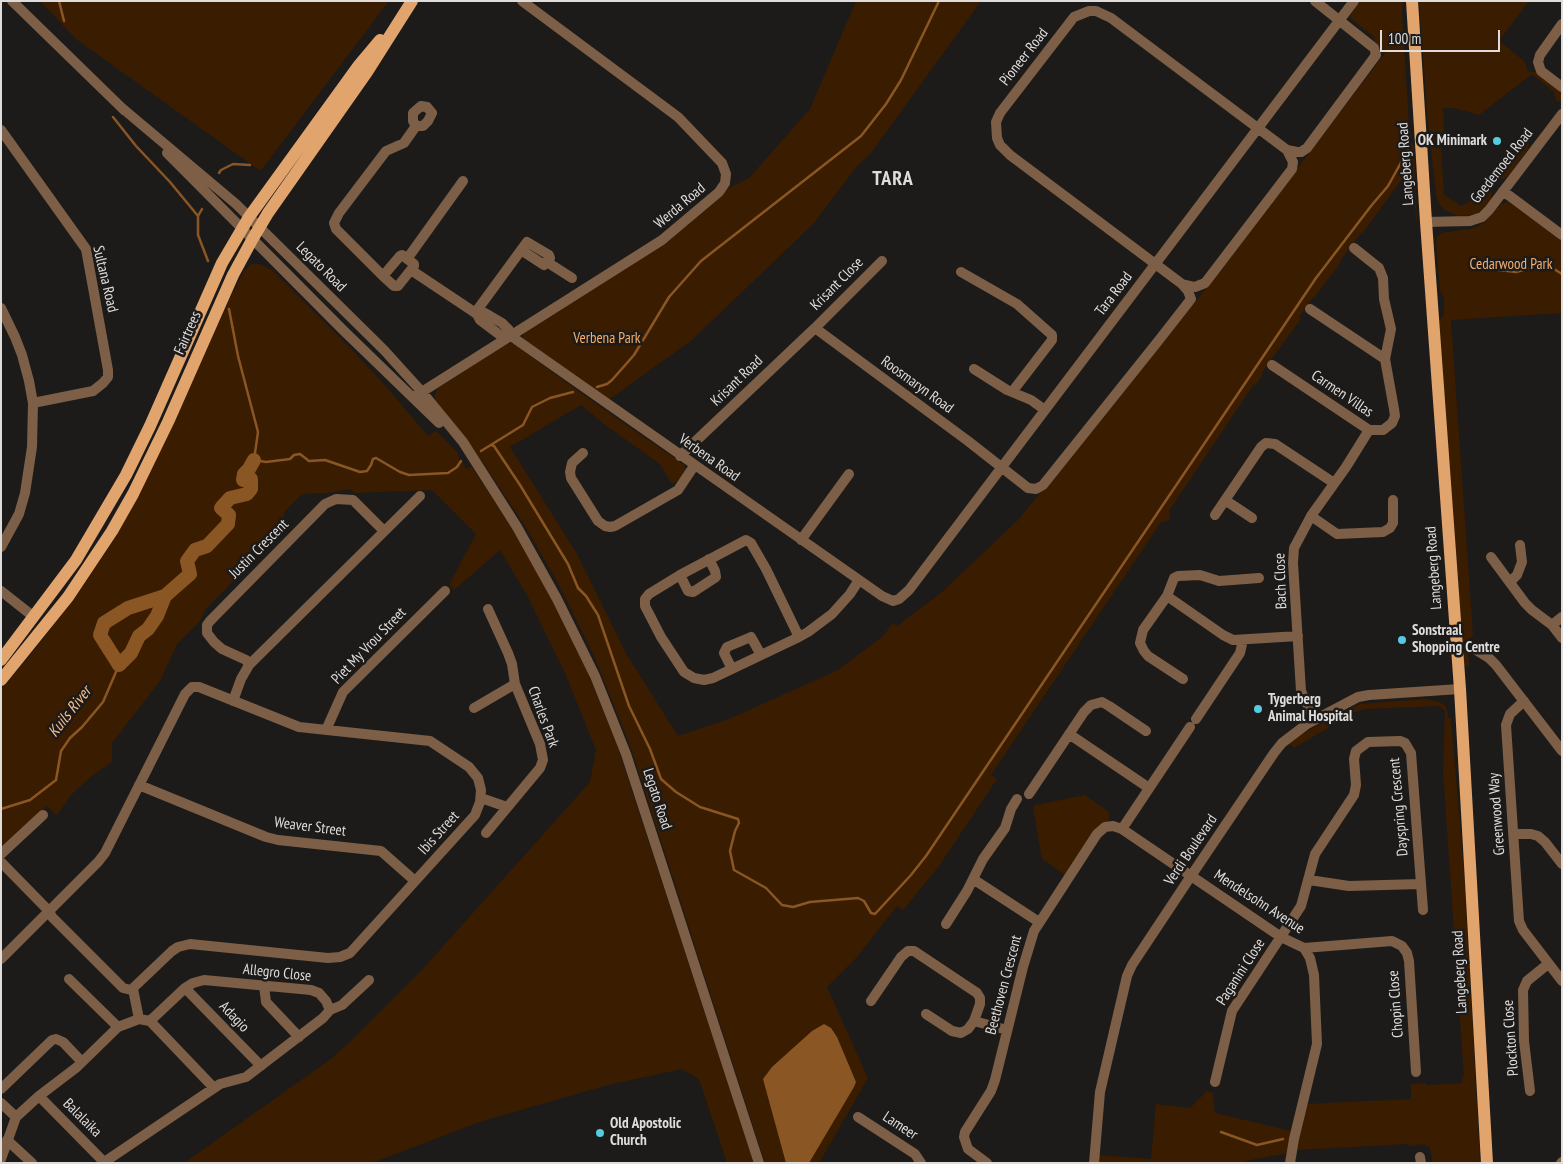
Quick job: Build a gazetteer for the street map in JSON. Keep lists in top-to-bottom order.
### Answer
{
  "streets": {
    "main road": ["Langeberg Road", "Fairtrees"],
    "street": [
      "Pioneer Road",
      "Goedemoed Road",
      "Werda Road",
      "Legato Road",
      "Sultana Road",
      "Krisant Close",
      "Tara Road",
      "Krisant Road",
      "Roosmaryn Road",
      "Carmen Villas",
      "Verbena Road",
      "Justin Crescent",
      "Bach Close",
      "Piet My Vrou Street",
      "Charles Park",
      "Dayspring Crescent",
      "Greenwood Way",
      "Weaver Street",
      "Ibis Street",
      "Verdi Boulevard",
      "Mendelsohn Avenue",
      "Paganini Close",
      "Allegro Close",
      "Beethoven Crescent",
      "Chopin Close",
      "Adagio",
      "Plockton Close",
      "Balalaika",
      "Lameer"
    ]
  },
  "crossings": [
    ["Pioneer Road", "Tara Road"],
    ["Pioneer Road", "Roosmaryn Road"],
    ["Langeberg Road", "Goedemoed Road"],
    ["Langeberg Road", "Verdi Boulevard"],
    ["Werda Road", "Legato Road"],
    ["Werda Road", "Verbena Road"],
    ["Legato Road", "Fairtrees"],
    ["Krisant Close", "Krisant Road"],
    ["Krisant Close", "Roosmaryn Road"],
    ["Tara Road", "Roosmaryn Road"],
    ["Tara Road", "Verbena Road"],
    ["Krisant Road", "Roosmaryn Road"],
    ["Krisant Road", "Verbena Road"],
    ["Carmen Villas", "Bach Close"],
    ["Bach Close", "Verdi Boulevard"],
    ["Dayspring Crescent", "Mendelsohn Avenue"],
    ["Dayspring Crescent", "Paganini Close"],
    ["Greenwood Way", "Plockton Close"],
    ["Weaver Street", "Ibis Street"],
    ["Verdi Boulevard", "Mendelsohn Avenue"],
    ["Mendelsohn Avenue", "Paganini Close"],
    ["Mendelsohn Avenue", "Chopin Close"],
    ["Allegro Close", "Adagio"]
  ],
  "districts": ["TARA"],
  "water": ["Kuils River"],
  "parks": ["Cedarwood Park", "Verbena Park"],
  "places": [
    "OK Minimark",
    "Sonstraal Shopping Centre",
    "Tygerberg Animal Hospital",
    "Old Apostolic Church"
  ],
  "scale_bar": "100 m"
}
